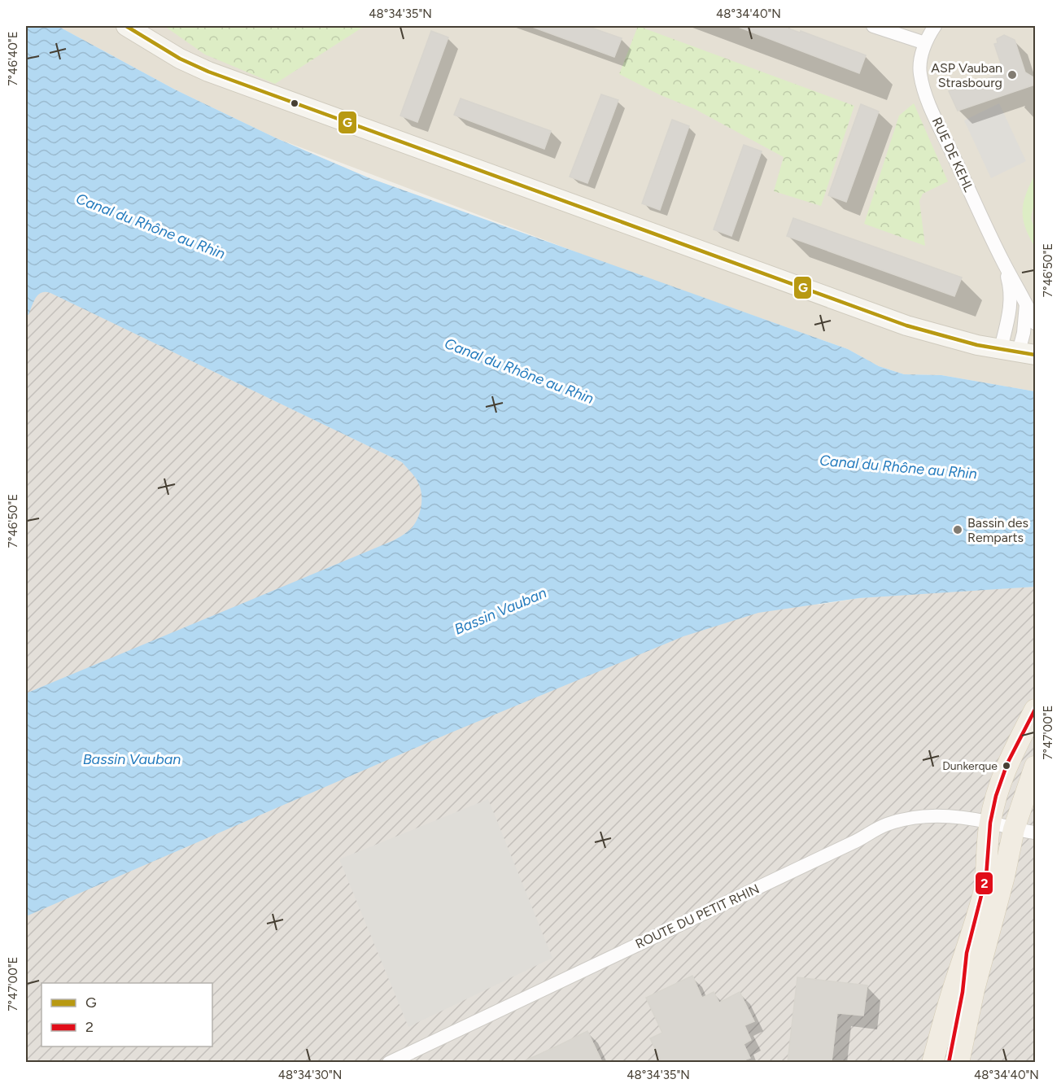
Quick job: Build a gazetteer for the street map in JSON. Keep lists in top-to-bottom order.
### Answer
{
  "streets": {
    "street": ["RUE DE KEHL", "ROUTE DU PETIT RHIN"]
  },
  "water": ["Canal du Rhône au Rhin", "Bassin Vauban"],
  "places": ["ASP Vauban Strasbourg", "Bassin des Remparts", "Dunkerque"],
  "lines": ["transit line G", "transit line 2"],
  "legend": ["G", "2"],
  "coordinates": [
    "48°34'35\"N",
    "48°34'40\"N",
    "7°46'40\"E",
    "7°46'50\"E",
    "7°47'00\"E",
    "48°34'30\"N"
  ]
}
